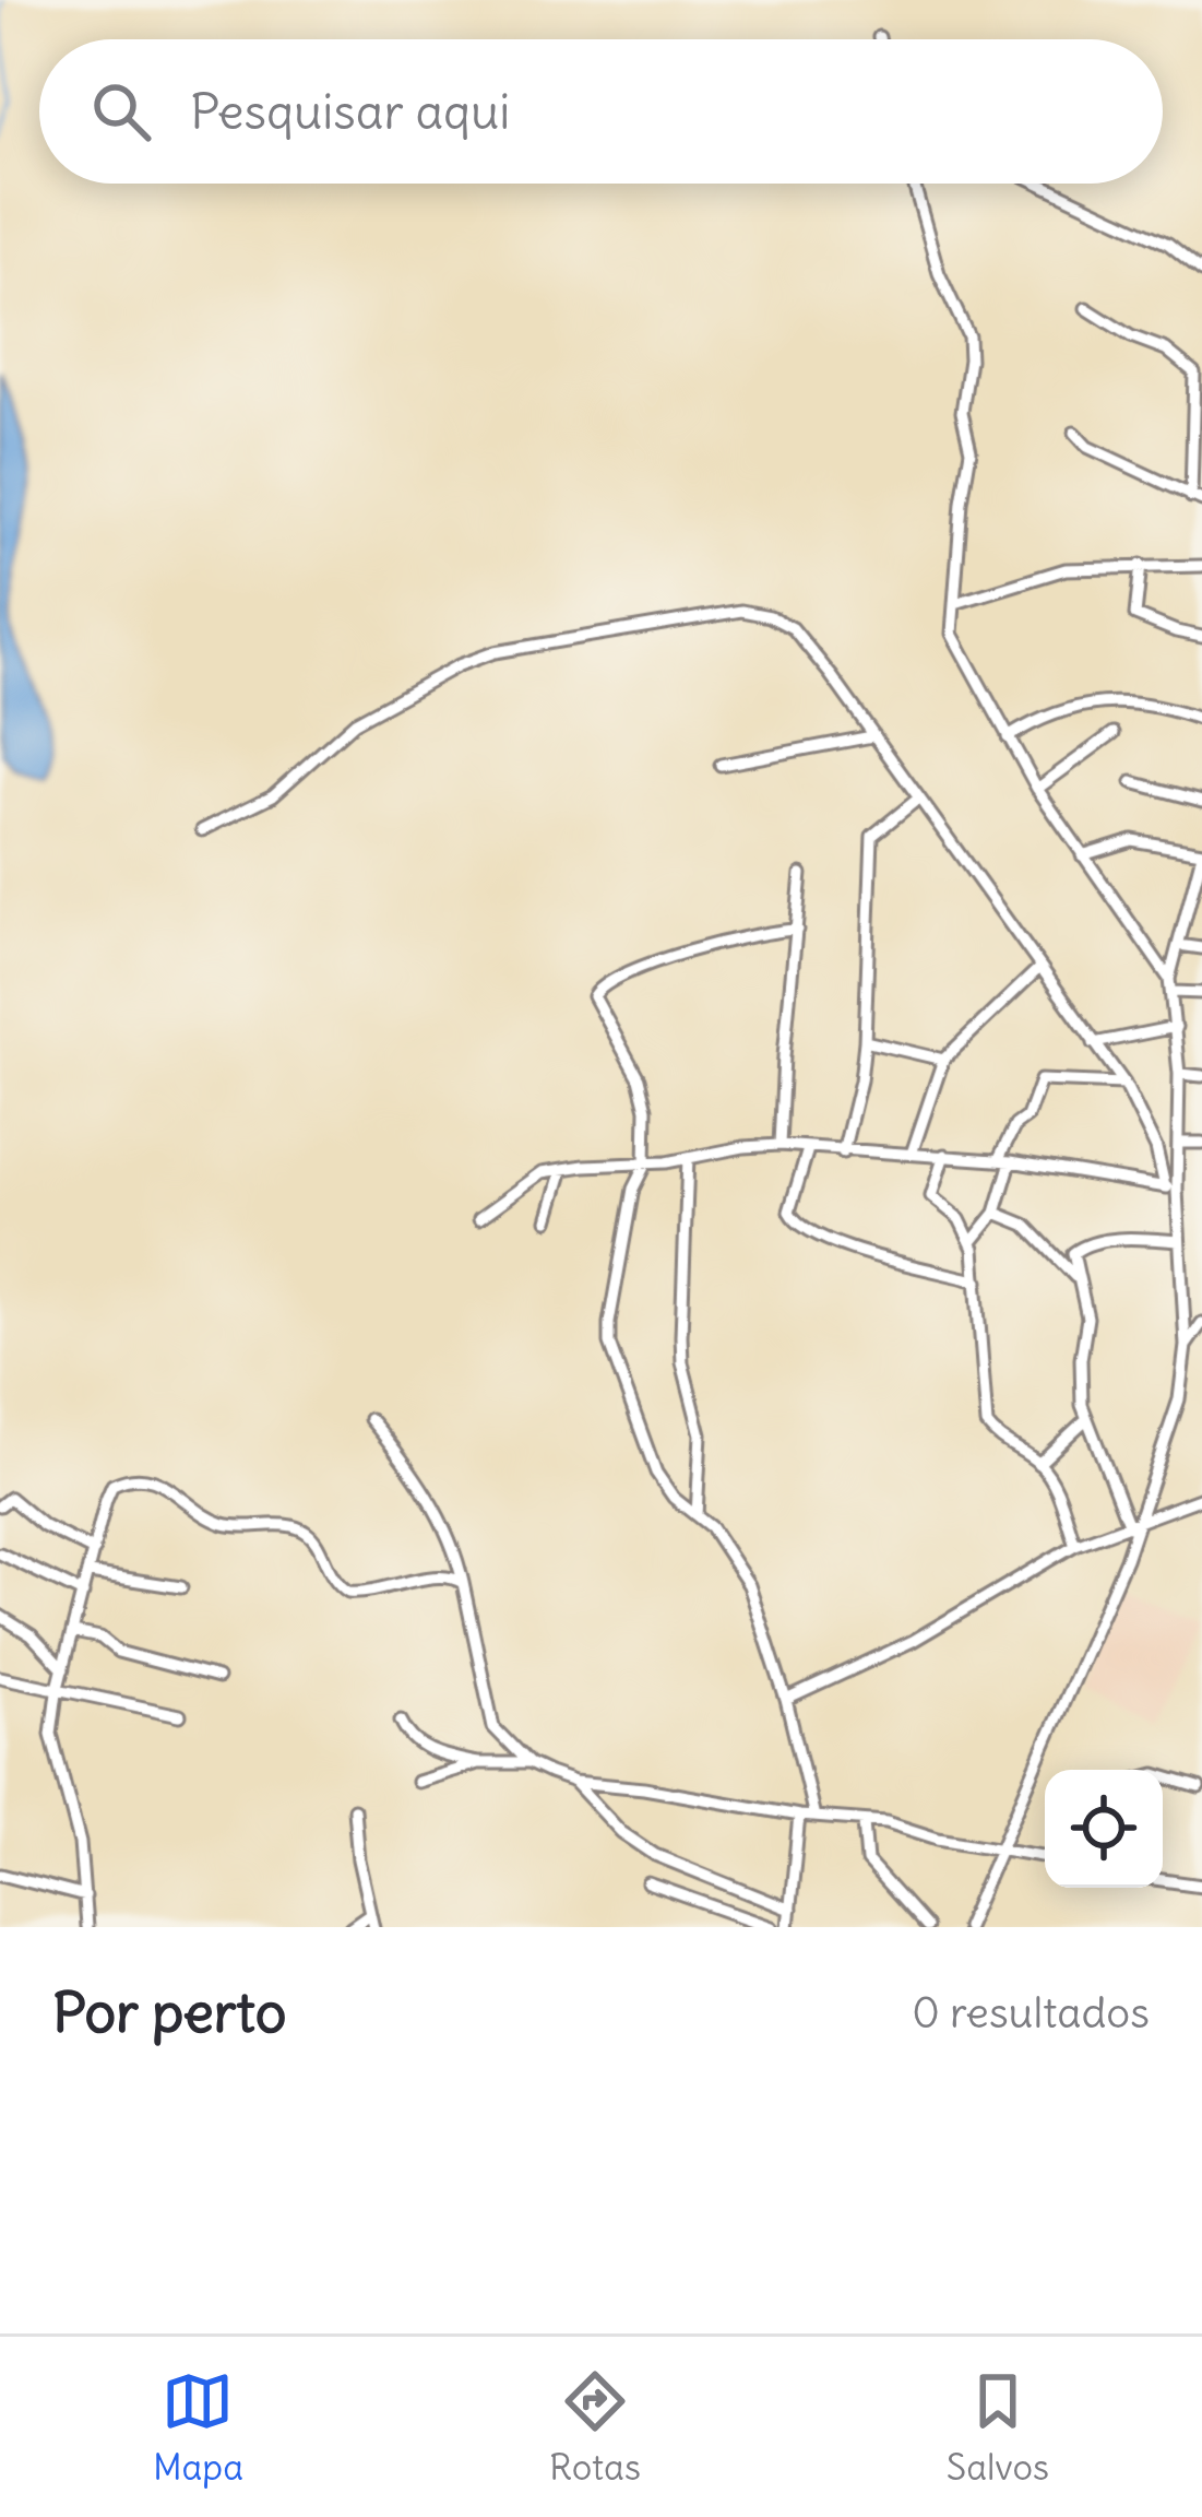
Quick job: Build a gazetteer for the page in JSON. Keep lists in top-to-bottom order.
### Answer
{
  "page": {
    "search": "Pesquisar aqui",
    "heading": ["Por perto", "0 resultados"],
    "nav": ["Mapa", "Rotas", "Salvos"]
  }
}
